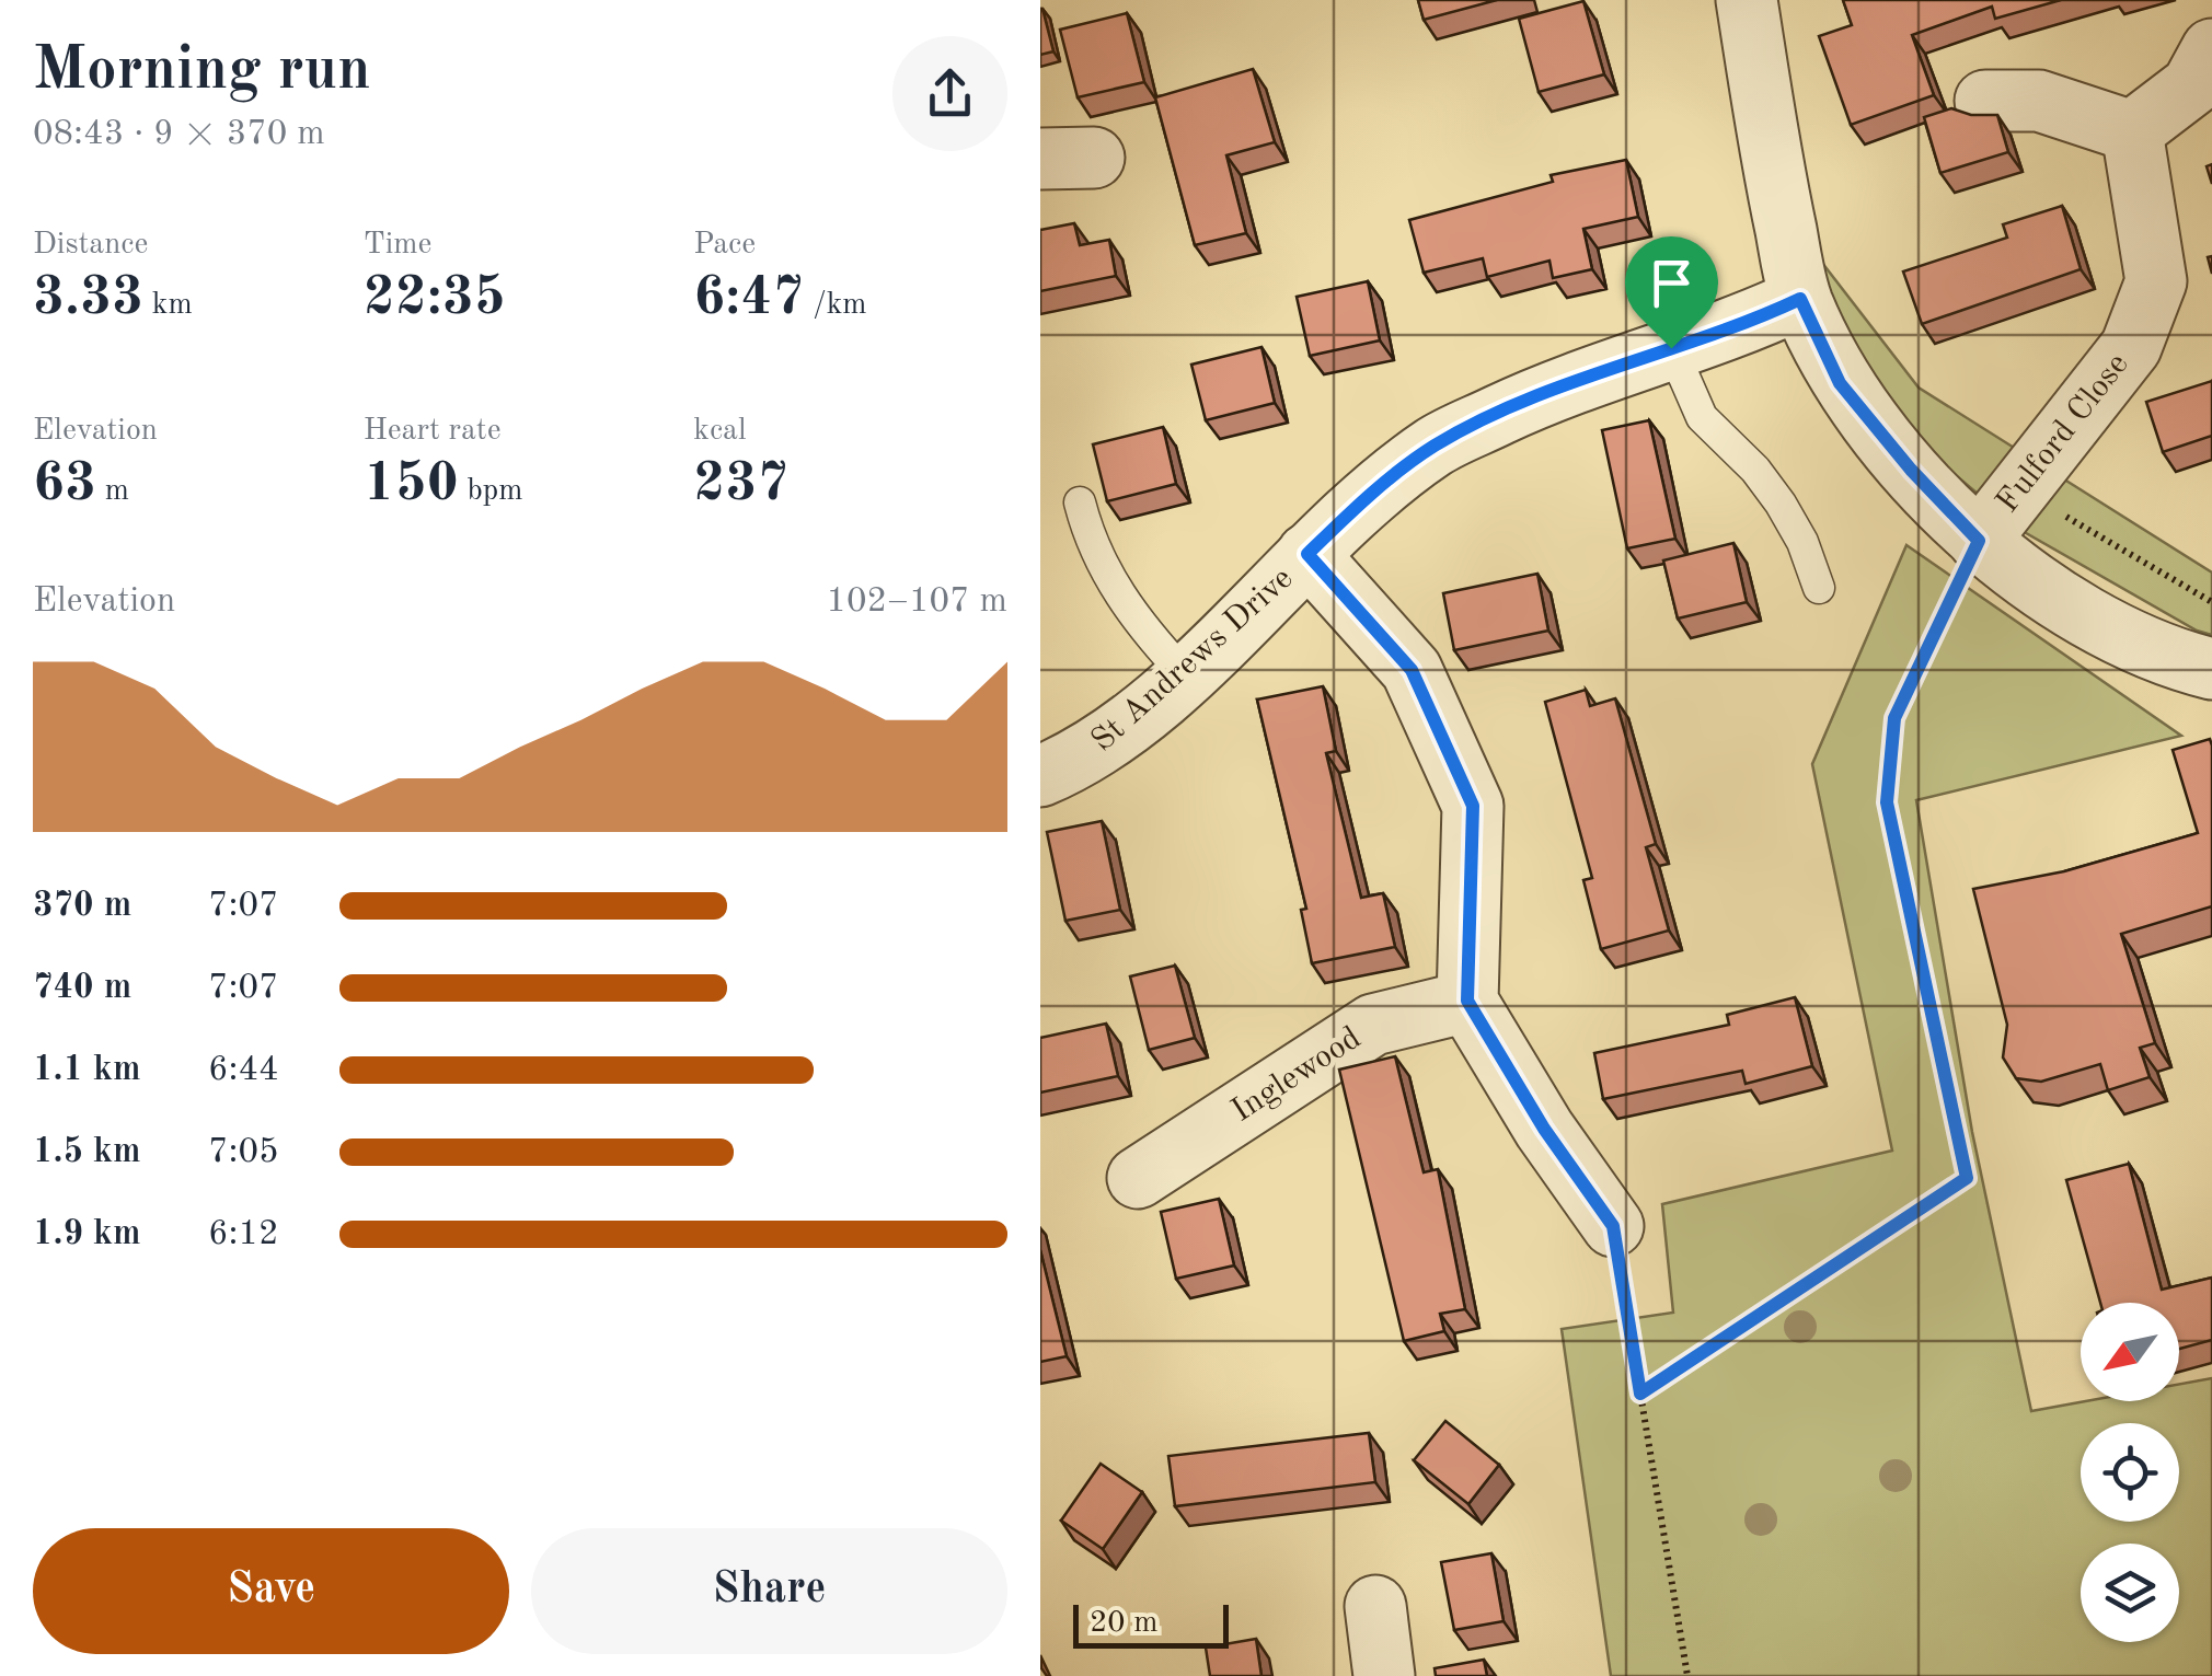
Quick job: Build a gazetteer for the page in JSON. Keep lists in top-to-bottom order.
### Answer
{
  "streets": {
    "street": ["Fulford Close", "St Andrews Drive", "Inglewood"]
  },
  "scale_bar": "20 m",
  "north": "bottom left",
  "page": {
    "heading": ["Morning run", "08:43 · 9 × 370 m"],
    "stats": [
      ["Distance", "3.33 km"],
      ["Time", "22:35"],
      ["Pace", "6:47 /km"],
      ["Elevation", "63 m"],
      ["Heart rate", "150 bpm"],
      ["kcal", "237"]
    ],
    "chart": ["Elevation", "102–107 m"],
    "list": [
      {
        "name": "370 m",
        "note": "7:07"
      },
      {
        "name": "740 m",
        "note": "7:07"
      },
      {
        "name": "1.1 km",
        "note": "6:44"
      },
      {
        "name": "1.5 km",
        "note": "7:05"
      },
      {
        "name": "1.9 km",
        "note": "6:12"
      }
    ],
    "buttons": ["Save", "Share"],
    "scale": "20 m"
  }
}
